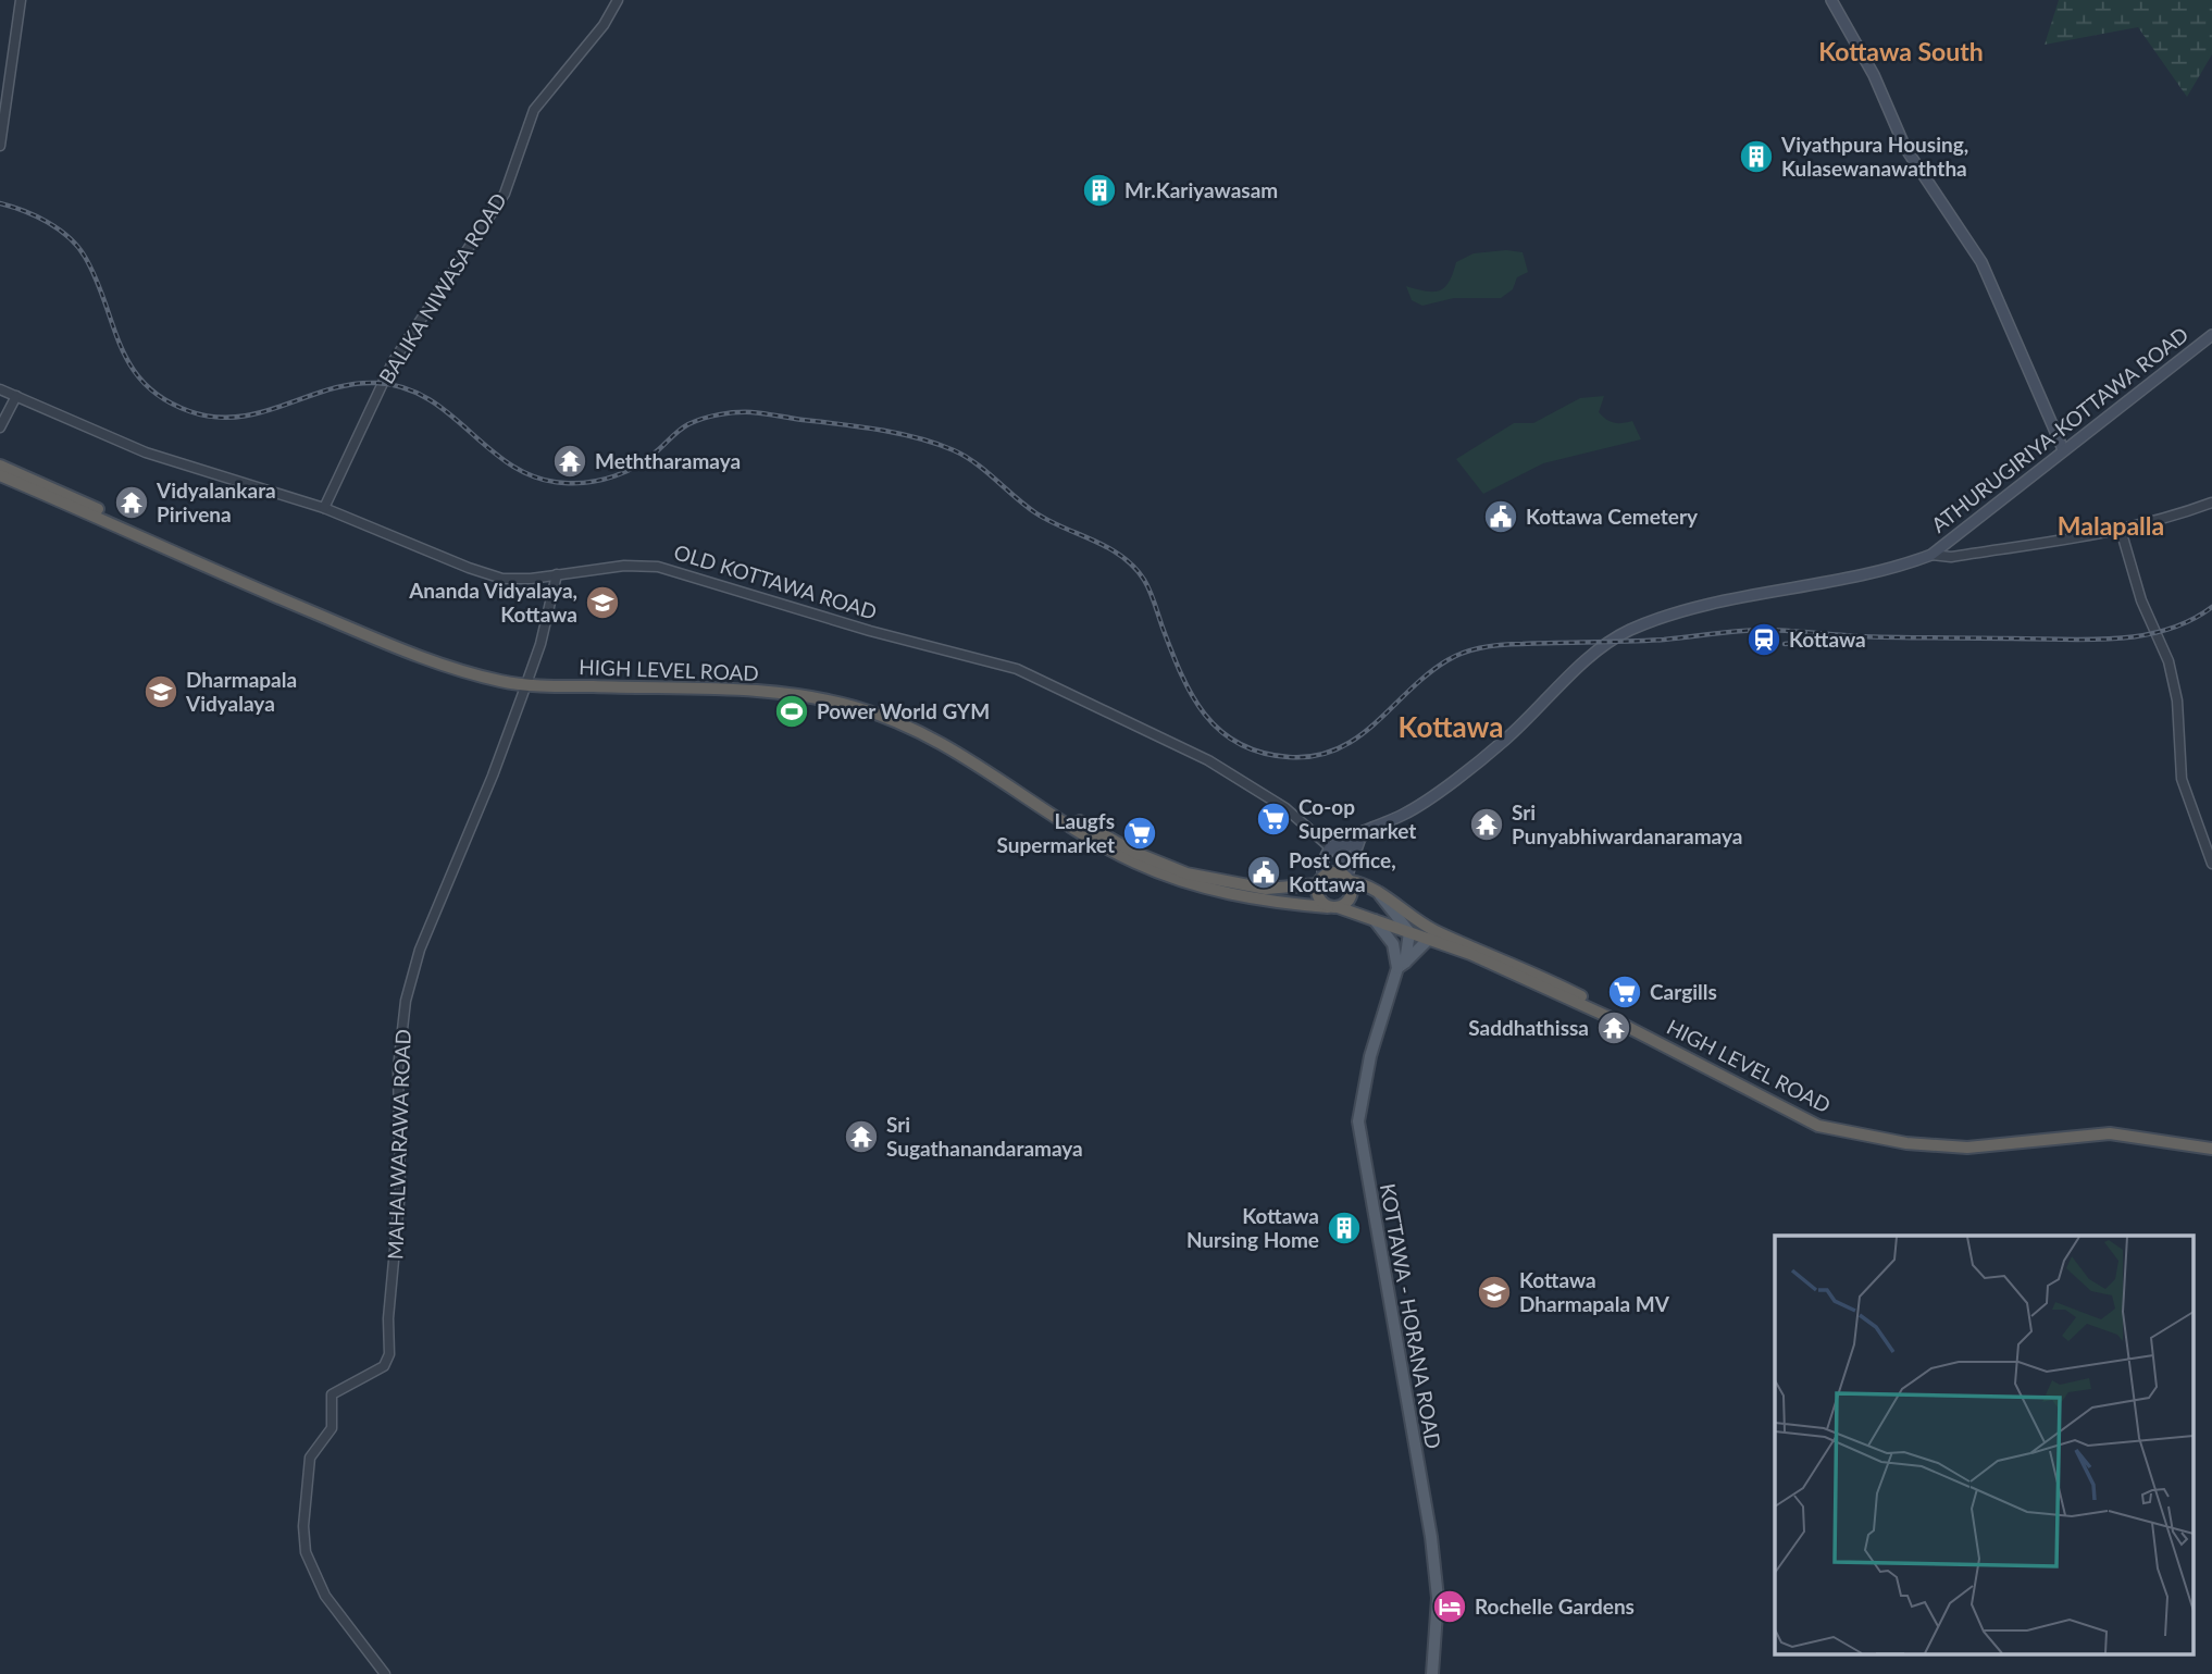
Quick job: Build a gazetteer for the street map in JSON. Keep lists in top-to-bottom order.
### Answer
{
  "streets": {
    "highway": ["HIGH LEVEL ROAD"],
    "main road": ["ATHURUGIRIYA-KOTTAWA ROAD", "KOTTAWA - HORANA ROAD"],
    "street": ["BALIKA NIWASA ROAD", "OLD KOTTAWA ROAD", "MAHALWARAWA ROAD"]
  },
  "crossings": [
    ["BALIKA NIWASA ROAD", "OLD KOTTAWA ROAD"],
    ["ATHURUGIRIYA-KOTTAWA ROAD", "OLD KOTTAWA ROAD"],
    ["OLD KOTTAWA ROAD", "MAHALWARAWA ROAD"],
    ["HIGH LEVEL ROAD", "MAHALWARAWA ROAD"],
    ["HIGH LEVEL ROAD", "KOTTAWA - HORANA ROAD"]
  ],
  "districts": ["Kottawa South", "Malapalla", "Kottawa"],
  "places": {
    "building": ["Viyathpura Housing, Kulasewanawaththa", "Mr.Kariyawasam", "Kottawa Nursing Home"],
    "temple": [
      "Meththaramaya",
      "Vidyalankara Pirivena",
      "Sri Punyabhiwardanaramaya",
      "Saddhathissa",
      "Sri Sugathanandaramaya"
    ],
    "public building": ["Kottawa Cemetery", "Post Office, Kottawa"],
    "school or university": ["Ananda Vidyalaya, Kottawa", "Dharmapala Vidyalaya", "Kottawa Dharmapala MV"],
    "station": ["Kottawa"],
    "sports": ["Power World GYM"],
    "supermarket": ["Co-op Supermarket", "Laugfs Supermarket", "Cargills"],
    "hotel": ["Rochelle Gardens"]
  }
}
